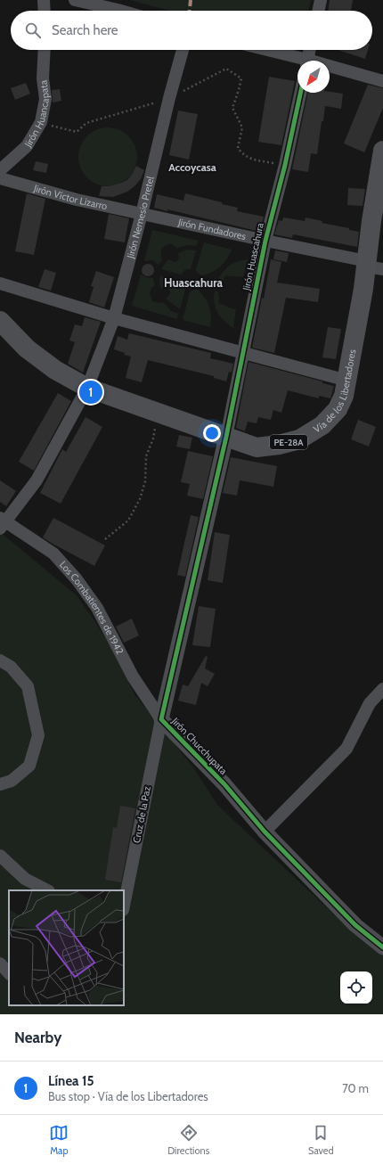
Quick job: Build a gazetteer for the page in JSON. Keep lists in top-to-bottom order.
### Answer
{
  "streets": {
    "highway": ["Vía de los Libertadores", "PE-28A"],
    "street": [
      "Jirón Huancapata",
      "Jirón Víctor Lizarro",
      "Jirón Nemesio Pretel",
      "Jirón Fundadores",
      "Jirón Huascahura",
      "Los Combatientes de 1942",
      "Jirón Chucchupata",
      "Cruz de la Paz"
    ]
  },
  "crossings": [
    ["Jirón Víctor Lizarro", "Jirón Nemesio Pretel"],
    ["Jirón Víctor Lizarro", "Jirón Fundadores"],
    ["Jirón Nemesio Pretel", "Jirón Fundadores"],
    ["Jirón Nemesio Pretel", "Vía de los Libertadores"],
    ["Jirón Nemesio Pretel", "Los Combatientes de 1942"],
    ["Jirón Fundadores", "Jirón Huascahura"],
    ["Jirón Fundadores", "Vía de los Libertadores"],
    ["Jirón Huascahura", "Vía de los Libertadores"],
    ["Jirón Huascahura", "Jirón Chucchupata"],
    ["Vía de los Libertadores", "Jirón Chucchupata"],
    ["Los Combatientes de 1942", "Jirón Chucchupata"],
    ["Los Combatientes de 1942", "Cruz de la Paz"],
    ["Jirón Chucchupata", "Cruz de la Paz"]
  ],
  "districts": ["Accoycasa", "Huascahura"],
  "north": "bottom left",
  "page": {
    "search": "Search here",
    "pins": "1",
    "heading": "Nearby",
    "list": [
      {
        "mark": "1",
        "name": "Línea 15",
        "note": "Bus stop · Vía de los Libertadores",
        "value": "70 m"
      }
    ],
    "nav": ["Map", "Directions", "Saved"]
  }
}
